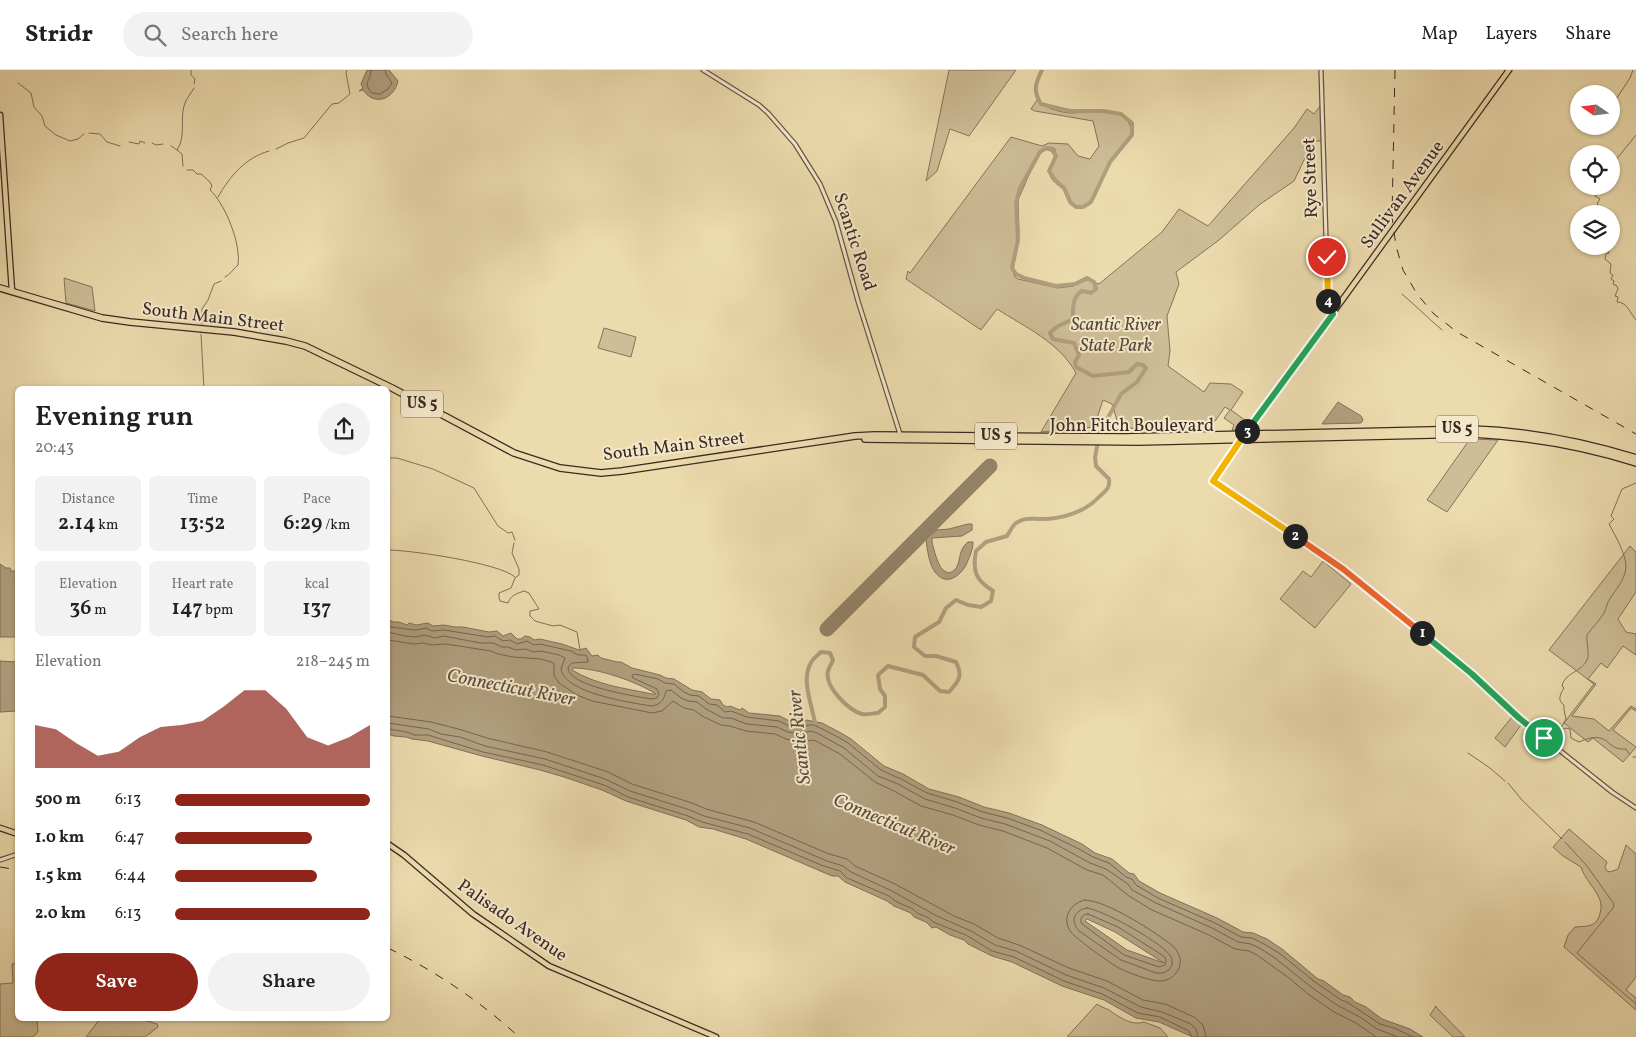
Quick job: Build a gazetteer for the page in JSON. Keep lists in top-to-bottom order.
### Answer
{
  "streets": {
    "highway": ["South Main Street", "US 5", "John Fitch Boulevard"],
    "main road": ["Sullivan Avenue", "Palisado Avenue"],
    "street": ["Rye Street", "Scantic Road"]
  },
  "crossings": [
    ["Rye Street", "Sullivan Avenue"],
    ["Sullivan Avenue", "John Fitch Boulevard"],
    ["Scantic Road", "John Fitch Boulevard"],
    ["South Main Street", "John Fitch Boulevard"]
  ],
  "water": ["Connecticut River", "Scantic River"],
  "parks": ["Scantic River State Park"],
  "north": "left",
  "page": {
    "header": "Stridr",
    "search": "Search here",
    "nav": ["Map", "Layers", "Share"],
    "pins": [
      "4",
      "3",
      "2",
      "1"
    ],
    "heading": ["Evening run", "20:43"],
    "stats": [
      ["Distance", "2.14 km"],
      ["Time", "13:52"],
      ["Pace", "6:29 /km"],
      ["Elevation", "36 m"],
      ["Heart rate", "147 bpm"],
      ["kcal", "137"]
    ],
    "chart": ["Elevation", "218–245 m"],
    "list": [
      {
        "name": "500 m",
        "note": "6:13"
      },
      {
        "name": "1.0 km",
        "note": "6:47"
      },
      {
        "name": "1.5 km",
        "note": "6:44"
      },
      {
        "name": "2.0 km",
        "note": "6:13"
      }
    ],
    "buttons": ["Save", "Share"]
  }
}
